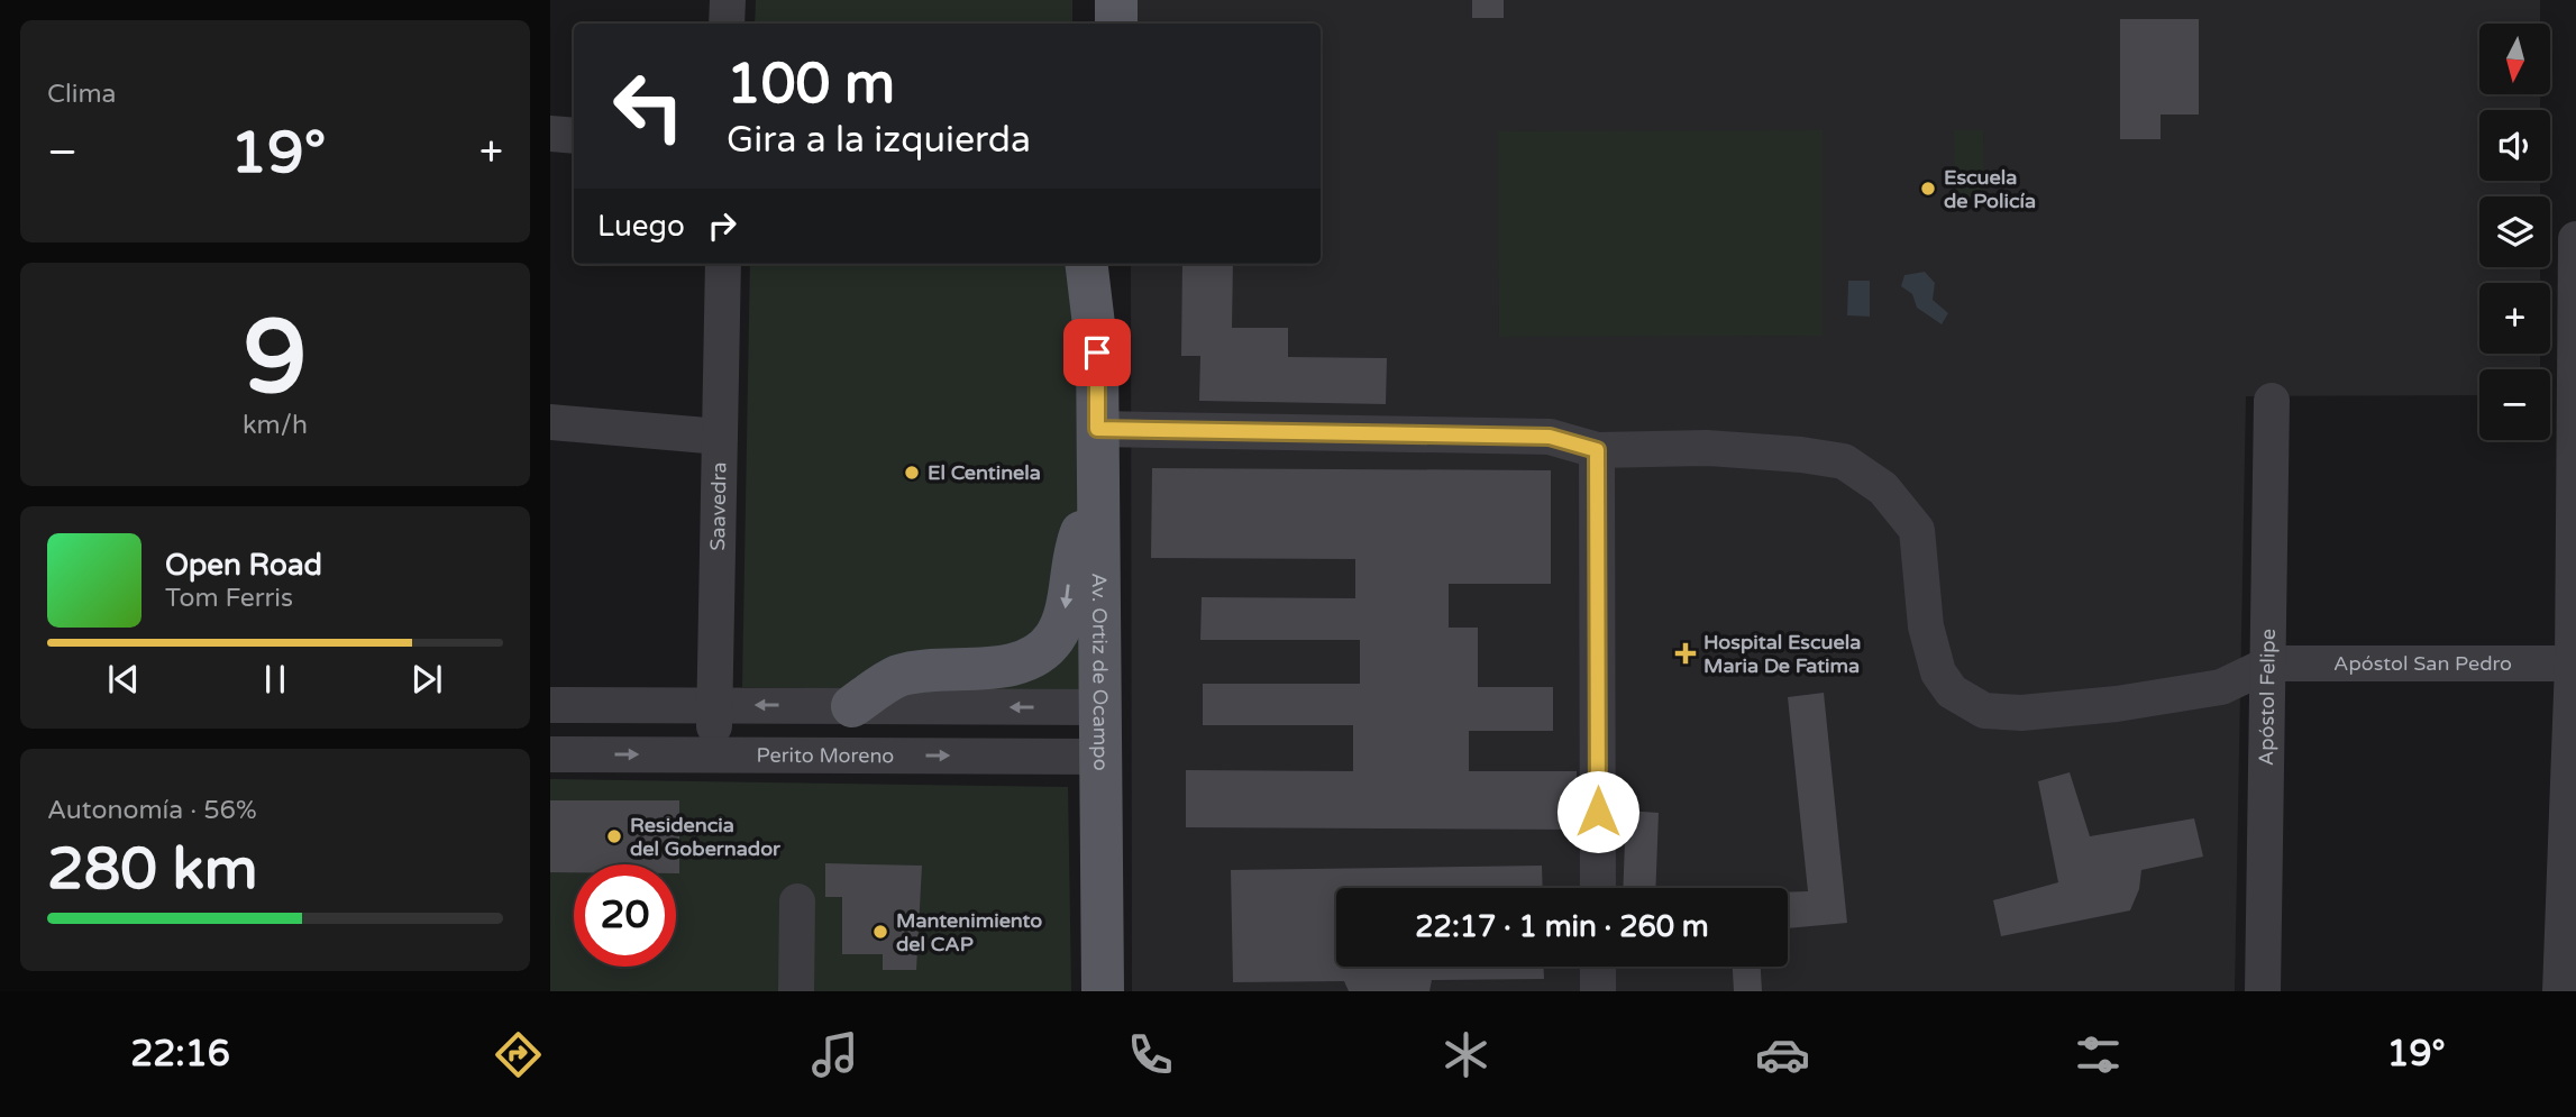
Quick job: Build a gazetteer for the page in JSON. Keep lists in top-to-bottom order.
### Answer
{
  "streets": {
    "main road": ["Av. Ortiz de Ocampo"],
    "street": [
      "Saavedra",
      "Apóstol San Pedro",
      "Apóstol Felipe",
      "Perito Moreno"
    ]
  },
  "crossings": [
    ["Saavedra", "Perito Moreno"],
    ["Apóstol San Pedro", "Apóstol Felipe"],
    ["Av. Ortiz de Ocampo", "Perito Moreno"]
  ],
  "places": {
    "other": [
      "Escuela de Policía",
      "El Centinela",
      "Residencia del Gobernador",
      "Mantenimiento del CAP"
    ],
    "health": ["Hospital Escuela Maria De Fatima"]
  },
  "north": "bottom",
  "page": {
    "tile": [
      "Clima",
      ["9", "km/h"],
      ["Autonomía · 56%", "280 km"]
    ],
    "map_buttons": ["+", "−"],
    "turn": ["100 m", "Gira a la izquierda"],
    "heat": ["−", "19°", "+"],
    "then": "Luego",
    "song": ["Open Road", "Tom Ferris"],
    "limit": "20",
    "trip": "22:17 · 1 min · 260 m",
    "tabs": ["22:16", "19°"]
  }
}
